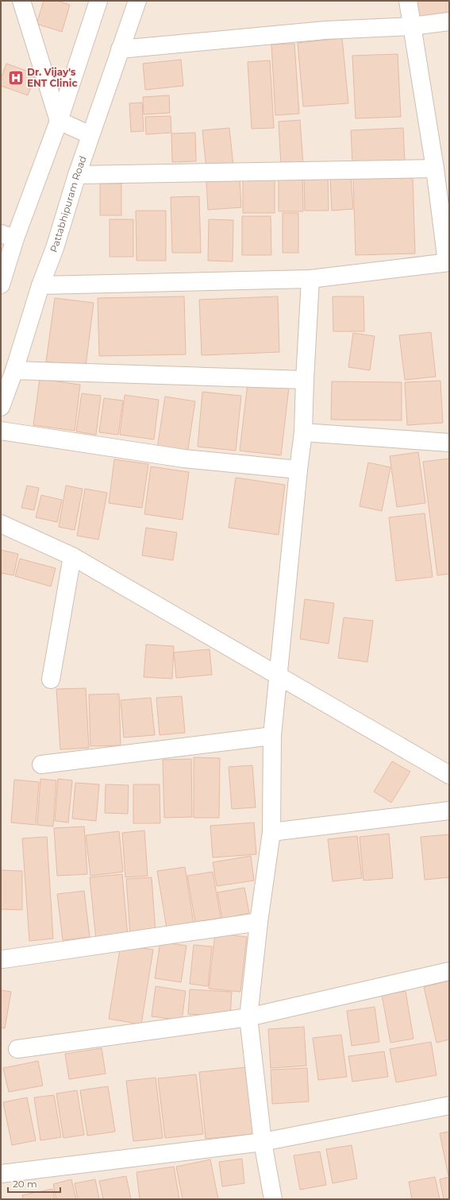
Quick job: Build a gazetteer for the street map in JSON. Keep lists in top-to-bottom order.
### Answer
{
  "streets": {
    "street": ["Pattabhipuram Road"]
  },
  "places": {
    "hospital": ["Dr. Vijay's ENT Clinic"]
  },
  "scale_bar": "20 m"
}
